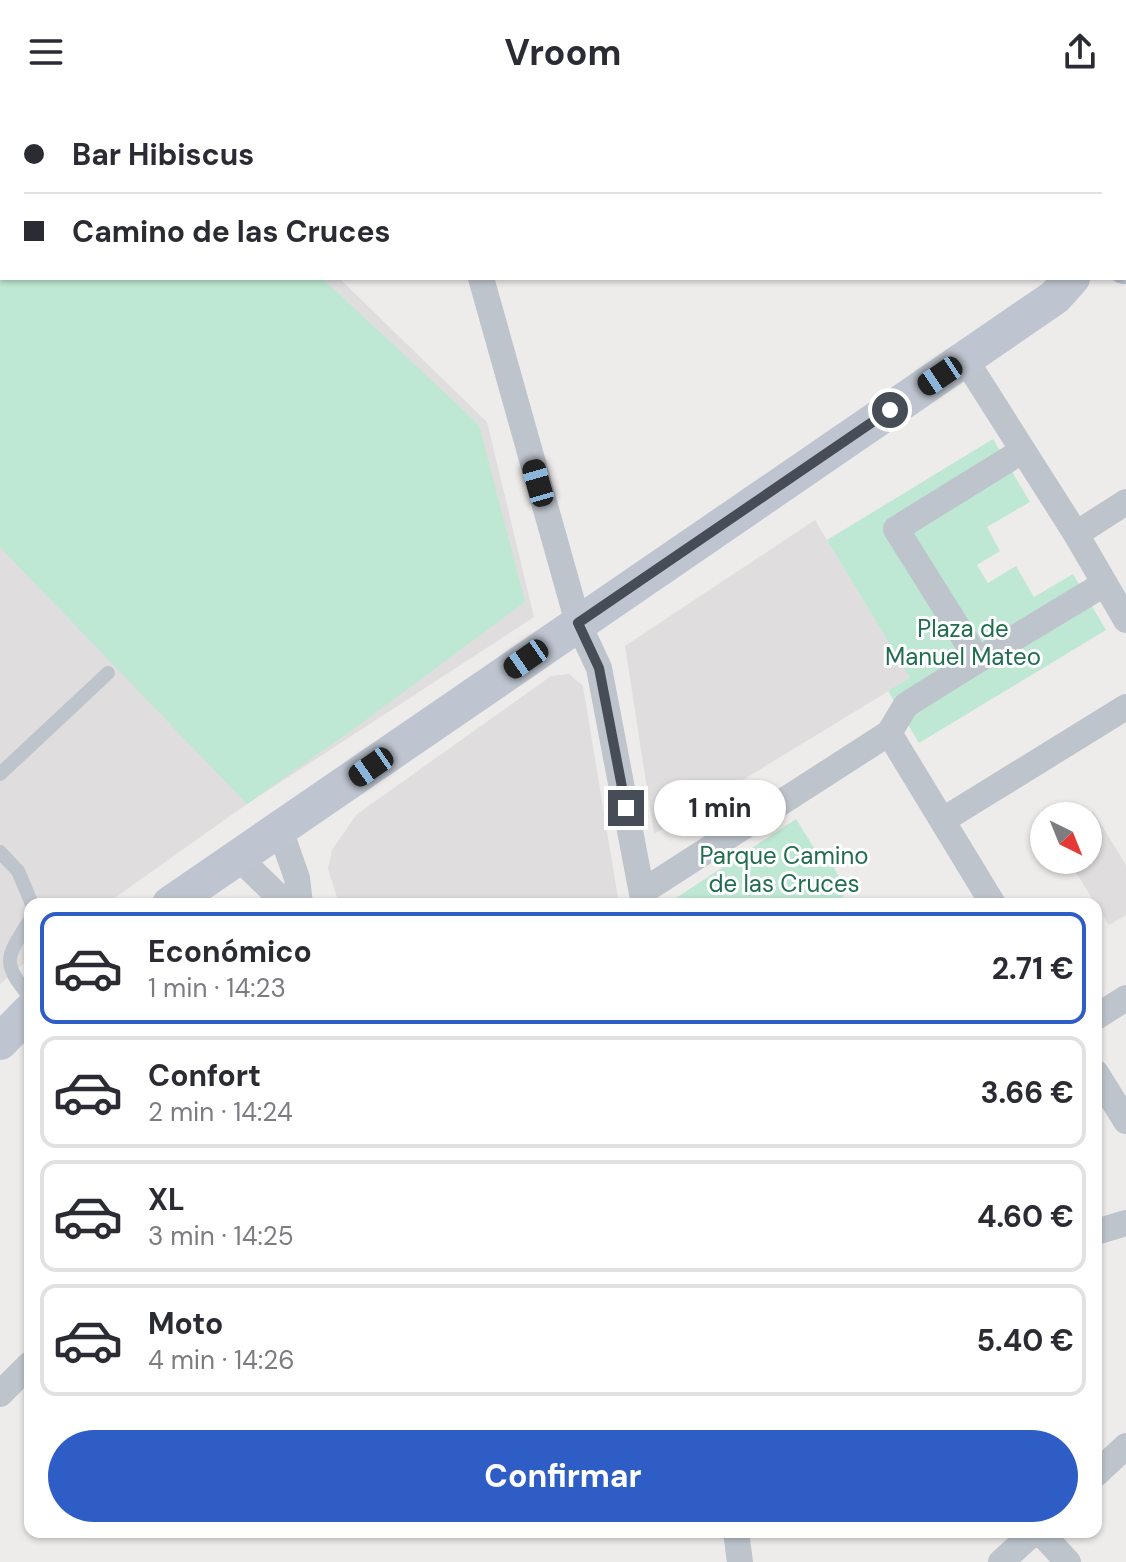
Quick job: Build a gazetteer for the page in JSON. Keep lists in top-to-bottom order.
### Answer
{
  "parks": ["Plaza de Manuel Mateo", "Parque Camino de las Cruces"],
  "north": "bottom right",
  "page": {
    "header": "Vroom",
    "banner": ["Bar Hibiscus", "Camino de las Cruces"],
    "bubble": "1 min",
    "list": [
      {
        "name": "Económico",
        "note": "1 min · 14:23",
        "value": "2.71 €"
      },
      {
        "name": "Confort",
        "note": "2 min · 14:24",
        "value": "3.66 €"
      },
      {
        "name": "XL",
        "note": "3 min · 14:25",
        "value": "4.60 €"
      },
      {
        "name": "Moto",
        "note": "4 min · 14:26",
        "value": "5.40 €"
      }
    ],
    "buttons": "Confirmar"
  }
}
